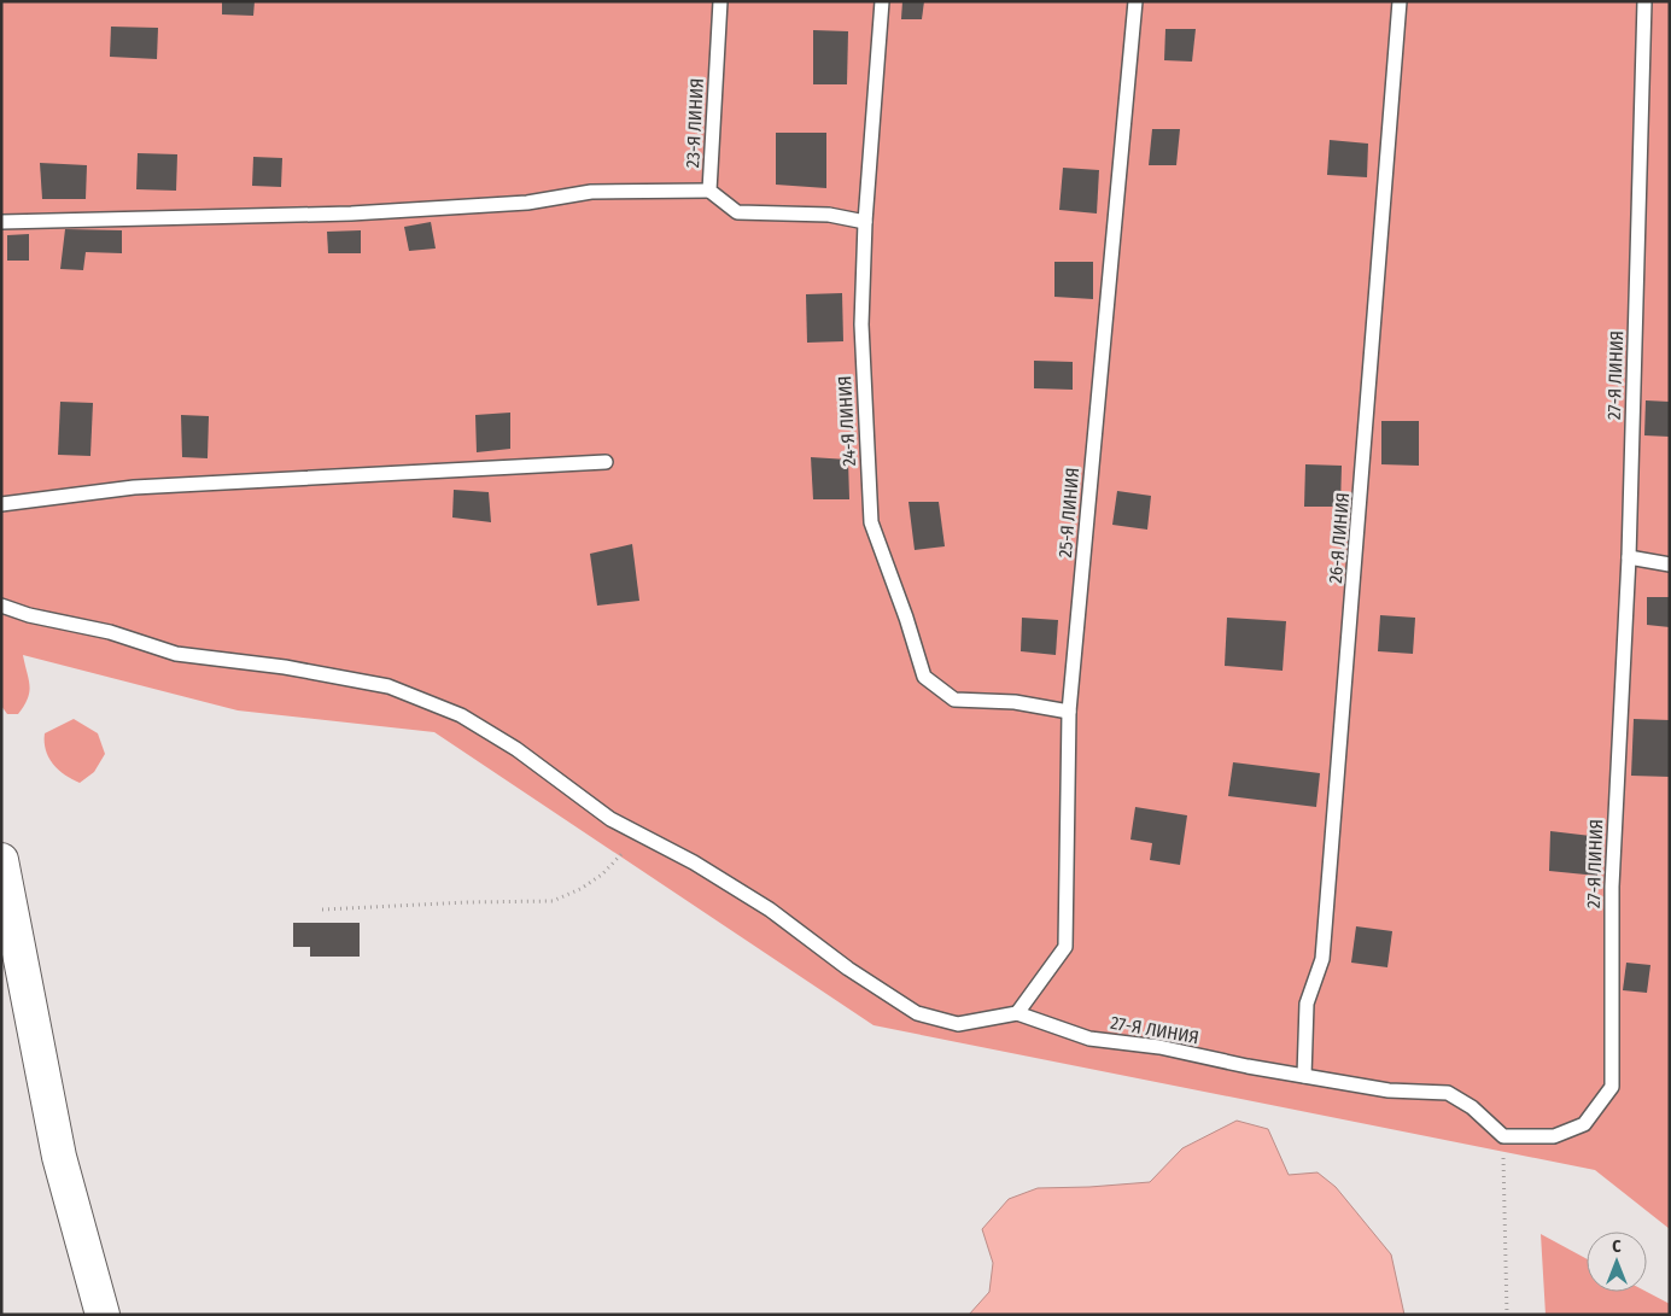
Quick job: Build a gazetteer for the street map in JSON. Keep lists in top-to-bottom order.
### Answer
{
  "streets": {
    "lane": [
      "23-Я ЛИНИЯ",
      "27-Я ЛИНИЯ",
      "24-Я ЛИНИЯ",
      "25-Я ЛИНИЯ",
      "26-Я ЛИНИЯ"
    ]
  },
  "crossings": [
    ["23-Я ЛИНИЯ", "24-Я ЛИНИЯ"],
    ["27-Я ЛИНИЯ", "25-Я ЛИНИЯ"],
    ["27-Я ЛИНИЯ", "26-Я ЛИНИЯ"],
    ["24-Я ЛИНИЯ", "25-Я ЛИНИЯ"]
  ],
  "north": "top"
}
